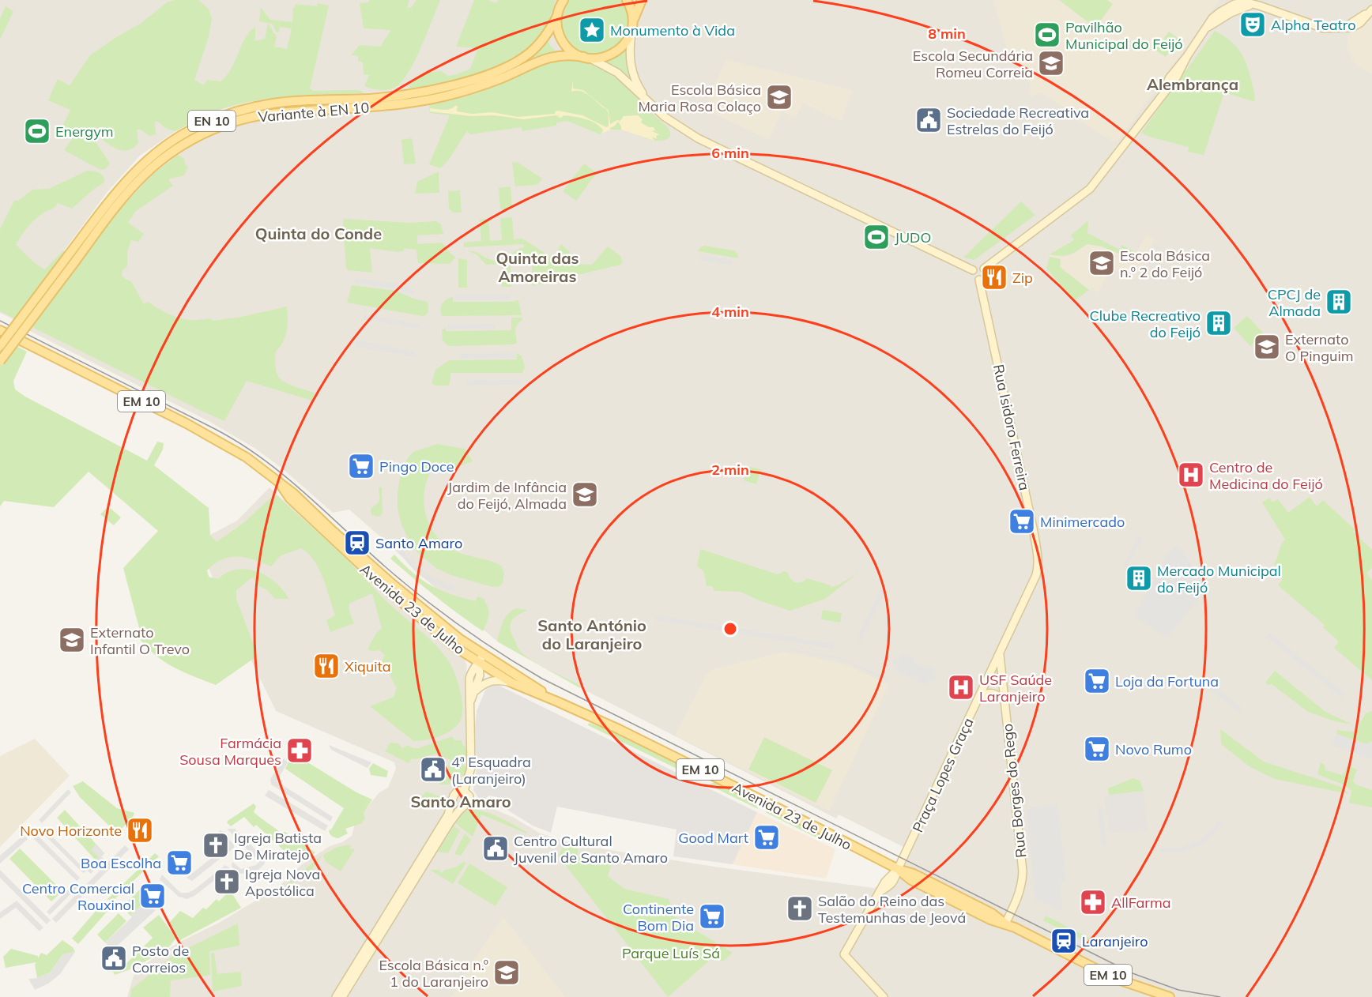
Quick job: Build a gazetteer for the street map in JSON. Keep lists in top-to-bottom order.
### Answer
{
  "streets": {
    "main road": [
      "Variante à EN 10",
      "EN 10",
      "EM 10",
      "Rua Isidoro Ferreira",
      "Avenida 23 de Julho",
      "Praça Lopes Graça",
      "Rua Borges do Rego"
    ]
  },
  "crossings": [
    ["EM 10", "Avenida 23 de Julho"],
    ["Rua Isidoro Ferreira", "Praça Lopes Graça"],
    ["Avenida 23 de Julho", "Praça Lopes Graça"],
    ["Avenida 23 de Julho", "Rua Borges do Rego"],
    ["Praça Lopes Graça", "Rua Borges do Rego"]
  ],
  "districts": [
    "Alembrança",
    "Quinta do Conde",
    "Quinta das Amoreiras",
    "Santo António do Laranjeiro",
    "Santo Amaro"
  ],
  "parks": ["Parque Luís Sá"],
  "places": {
    "theatre": ["Alpha Teatro"],
    "place": ["Monumento à Vida"],
    "sports": ["Pavilhão Municipal do Feijó", "Energym", "JUDO"],
    "school or university": [
      "Escola Secundária Romeu Correia",
      "Escola Básica Maria Rosa Colaço",
      "Escola Básica n.º 2 do Feijó",
      "Externato O Pinguim",
      "Jardim de Infância do Feijó, Almada",
      "Externato Infantil O Trevo",
      "Escola Básica n.º 1 do Laranjeiro"
    ],
    "public building": [
      "Sociedade Recreativa Estrelas do Feijó",
      "4ª Esquadra (Laranjeiro)",
      "Centro Cultural Juvenil de Santo Amaro",
      "Posto de Correios"
    ],
    "restaurant": ["Zip", "Xiquita", "Novo Horizonte"],
    "building": ["CPCJ de Almada", "Clube Recreativo do Feijó", "Mercado Municipal do Feijó"],
    "supermarket": [
      "Pingo Doce",
      "Minimercado",
      "Loja da Fortuna",
      "Novo Rumo",
      "Good Mart",
      "Boa Escolha",
      "Centro Comercial Rouxinol",
      "Continente Bom Dia"
    ],
    "hospital": ["Centro de Medicina do Feijó", "USF Saúde Laranjeiro"],
    "station": ["Santo Amaro", "Laranjeiro"],
    "pharmacy": ["Farmácia Sousa Marques", "AllFarma"],
    "church": ["Igreja Batista De Miratejo", "Igreja Nova Apostólica", "Salão do Reino das Testemunhas de Jeová"]
  },
  "rings": [
    "8 min",
    "6 min",
    "4 min",
    "2 min"
  ]
}
